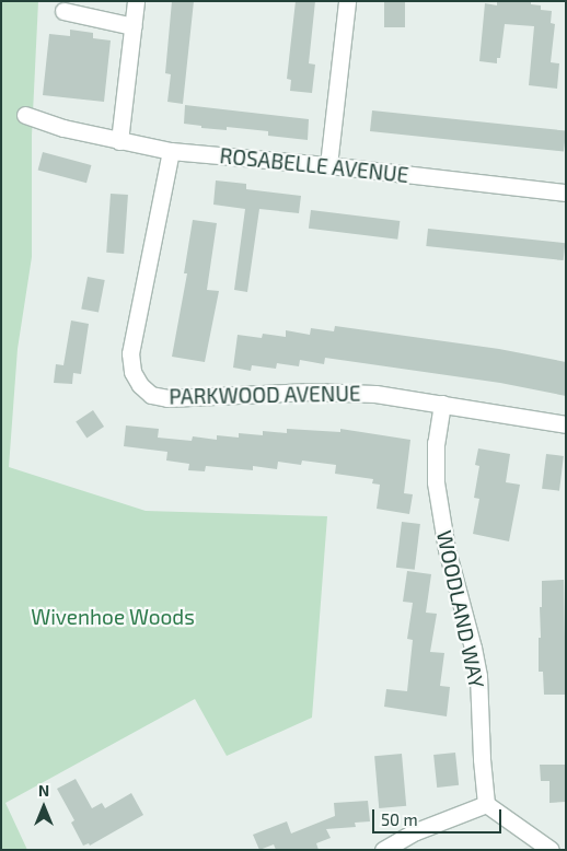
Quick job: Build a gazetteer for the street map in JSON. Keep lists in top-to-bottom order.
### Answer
{
  "streets": {
    "street": ["ROSABELLE AVENUE", "PARKWOOD AVENUE", "WOODLAND WAY"]
  },
  "crossings": [
    ["ROSABELLE AVENUE", "PARKWOOD AVENUE"],
    ["PARKWOOD AVENUE", "WOODLAND WAY"]
  ],
  "parks": ["Wivenhoe Woods"],
  "scale_bar": "50 m",
  "north": "top"
}
